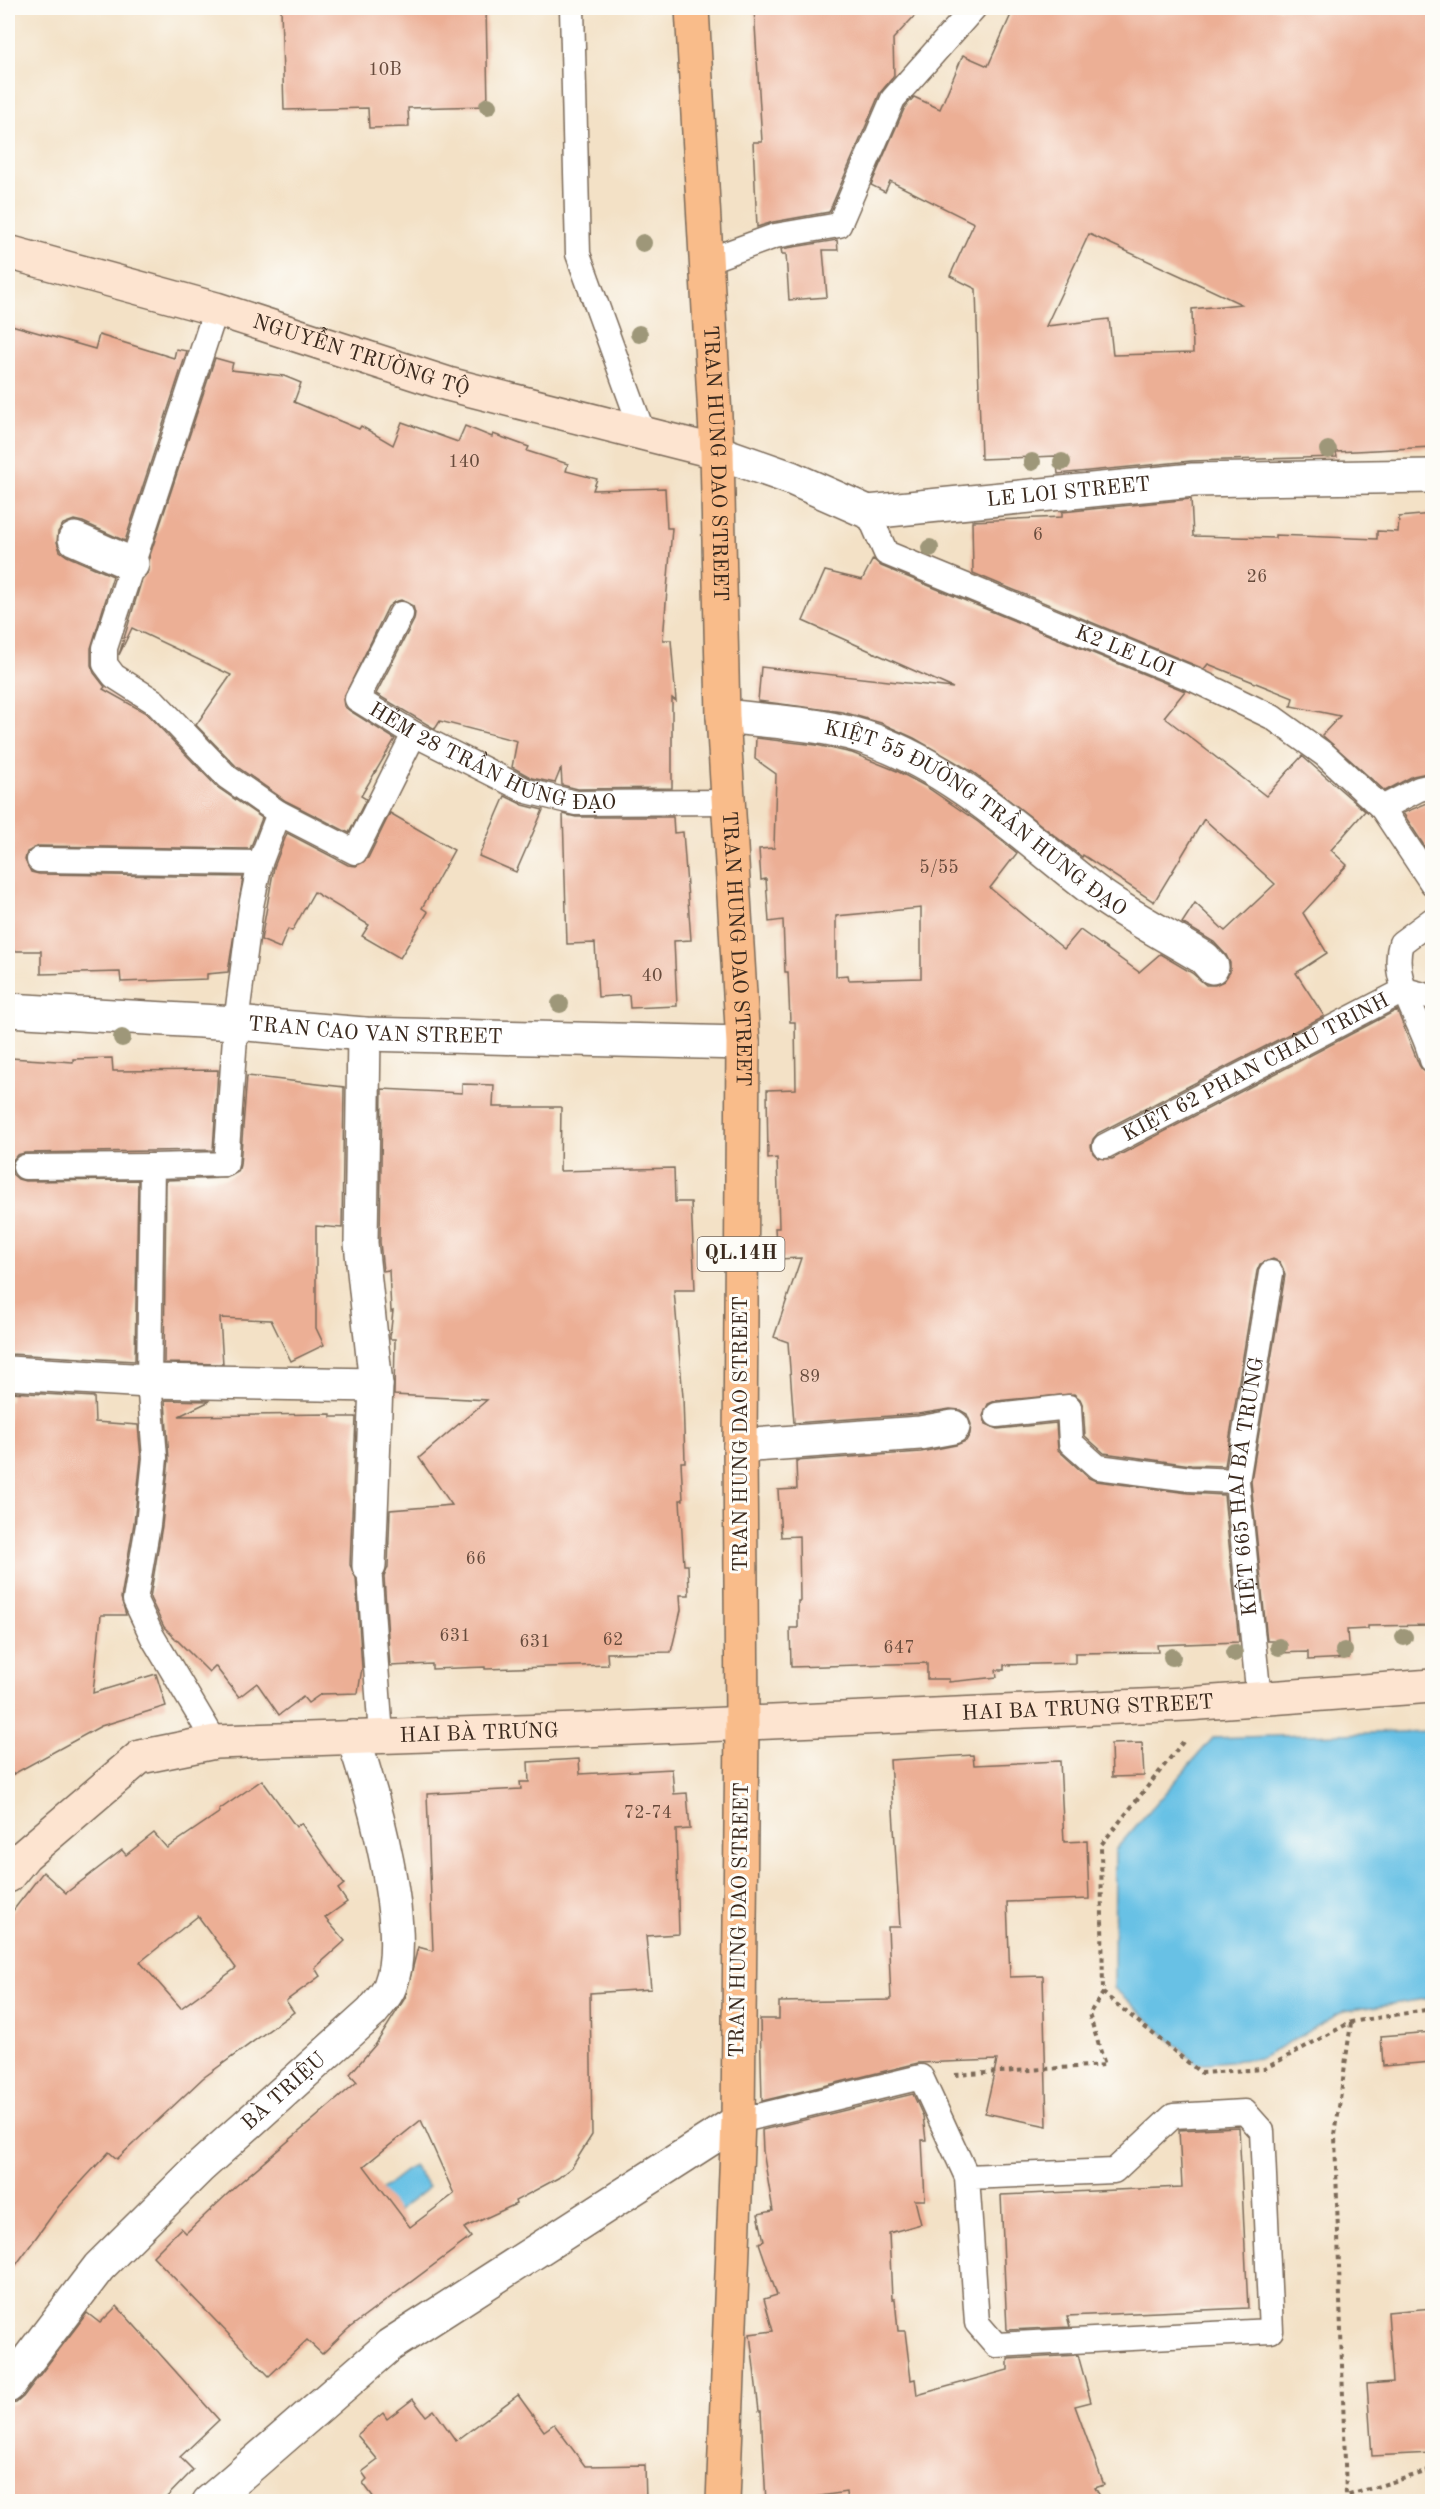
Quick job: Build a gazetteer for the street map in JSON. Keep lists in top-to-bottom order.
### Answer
{
  "streets": {
    "main road": ["TRAN HUNG DAO STREET", "QL.14H"],
    "street": [
      "NGUYỄN TRƯỜNG TỘ",
      "LE LOI STREET",
      "KIỆT 55 ĐƯỜNG TRẦN HƯNG ĐẠO",
      "TRAN CAO VAN STREET",
      "HAI BA TRUNG STREET",
      "HAI BÀ TRƯNG",
      "BÀ TRIỆU"
    ],
    "lane": [
      "K2 LE LOI",
      "HẺM 28 TRẦN HƯNG ĐẠO",
      "KIỆT 62 PHAN CHÂU TRINH",
      "KIỆT 665 HAI BÀ TRƯNG"
    ]
  },
  "crossings": [
    ["NGUYỄN TRƯỜNG TỘ", "TRAN HUNG DAO STREET"],
    ["NGUYỄN TRƯỜNG TỘ", "LE LOI STREET"],
    ["TRAN HUNG DAO STREET", "LE LOI STREET"],
    ["TRAN HUNG DAO STREET", "HẺM 28 TRẦN HƯNG ĐẠO"],
    ["TRAN HUNG DAO STREET", "KIỆT 55 ĐƯỜNG TRẦN HƯNG ĐẠO"],
    ["TRAN HUNG DAO STREET", "TRAN CAO VAN STREET"],
    ["TRAN HUNG DAO STREET", "HAI BA TRUNG STREET"],
    ["TRAN HUNG DAO STREET", "HAI BÀ TRƯNG"],
    ["LE LOI STREET", "K2 LE LOI"],
    ["KIỆT 665 HAI BÀ TRƯNG", "HAI BA TRUNG STREET"],
    ["HAI BA TRUNG STREET", "HAI BÀ TRƯNG"],
    ["HAI BÀ TRƯNG", "BÀ TRIỆU"]
  ],
  "house_numbers": [
    "10B",
    "140",
    "6",
    "26",
    "5/55",
    "40",
    "89",
    "66",
    "631",
    "62",
    "631",
    "647",
    "72-74"
  ]
}
